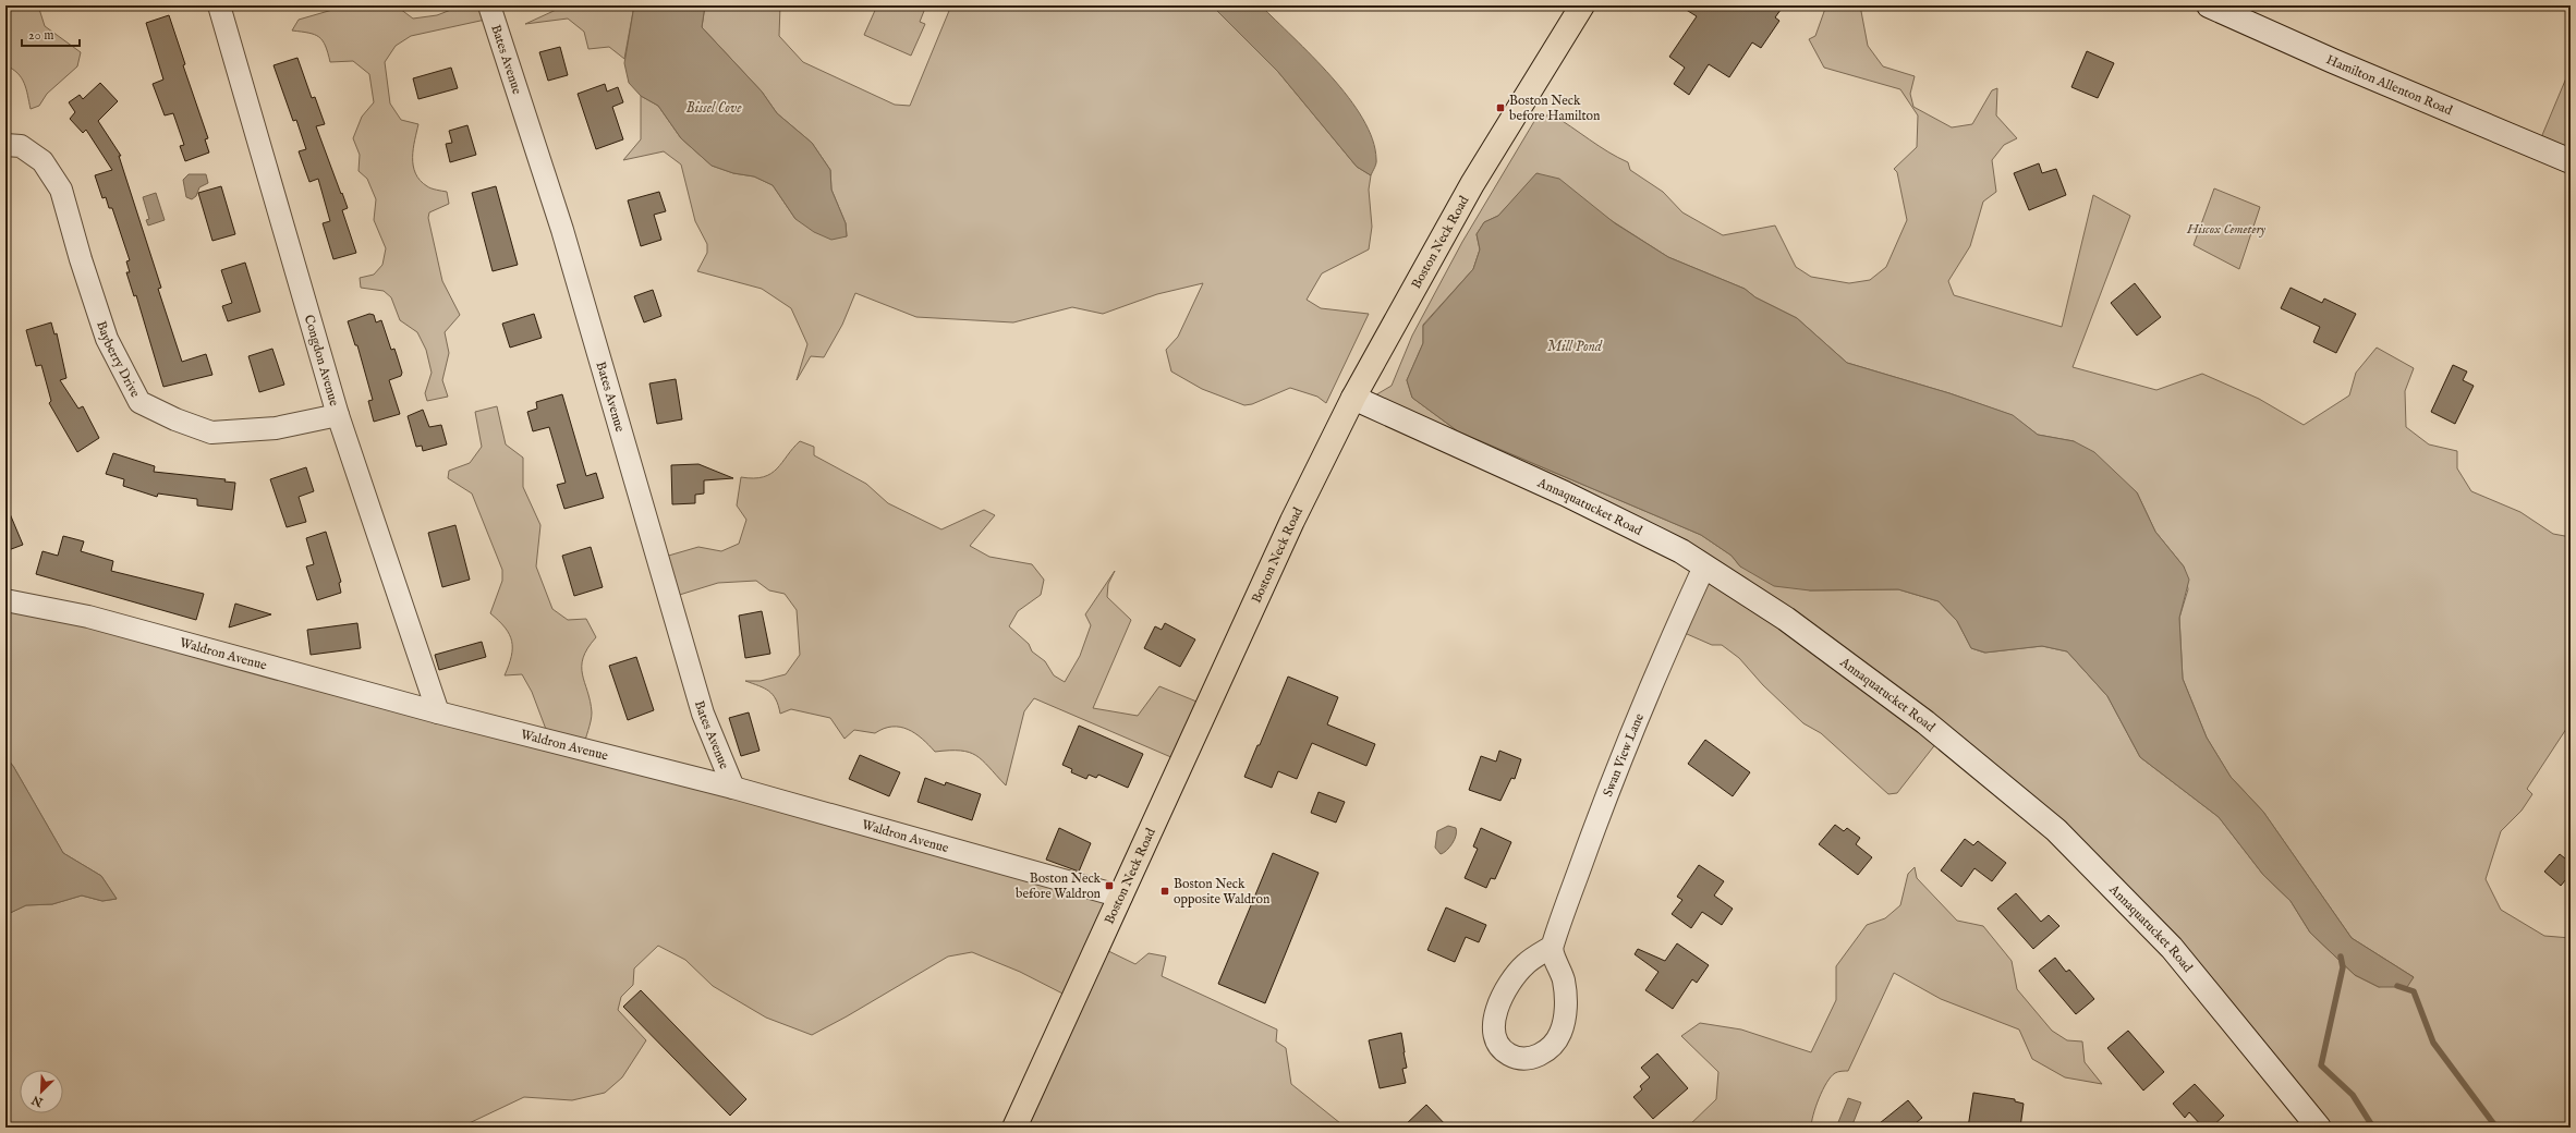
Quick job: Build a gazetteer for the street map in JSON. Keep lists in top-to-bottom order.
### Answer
{
  "streets": {
    "main road": ["Boston Neck Road"],
    "street": [
      "Bates Avenue",
      "Hamilton Allenton Road",
      "Bayberry Drive",
      "Congdon Avenue",
      "Annaquatucket Road",
      "Waldron Avenue",
      "Swan View Lane"
    ]
  },
  "crossings": [
    ["Bates Avenue", "Waldron Avenue"],
    ["Boston Neck Road", "Annaquatucket Road"],
    ["Boston Neck Road", "Waldron Avenue"],
    ["Bayberry Drive", "Congdon Avenue"],
    ["Congdon Avenue", "Waldron Avenue"],
    ["Annaquatucket Road", "Swan View Lane"]
  ],
  "water": ["Bissel Cove", "Mill Pond"],
  "parks": ["Hiscox Cemetery"],
  "places": {
    "transit": ["Boston Neck before Hamilton", "Boston Neck before Waldron", "Boston Neck opposite Waldron"]
  },
  "scale_bar": "20 m",
  "north": "bottom left"
}
